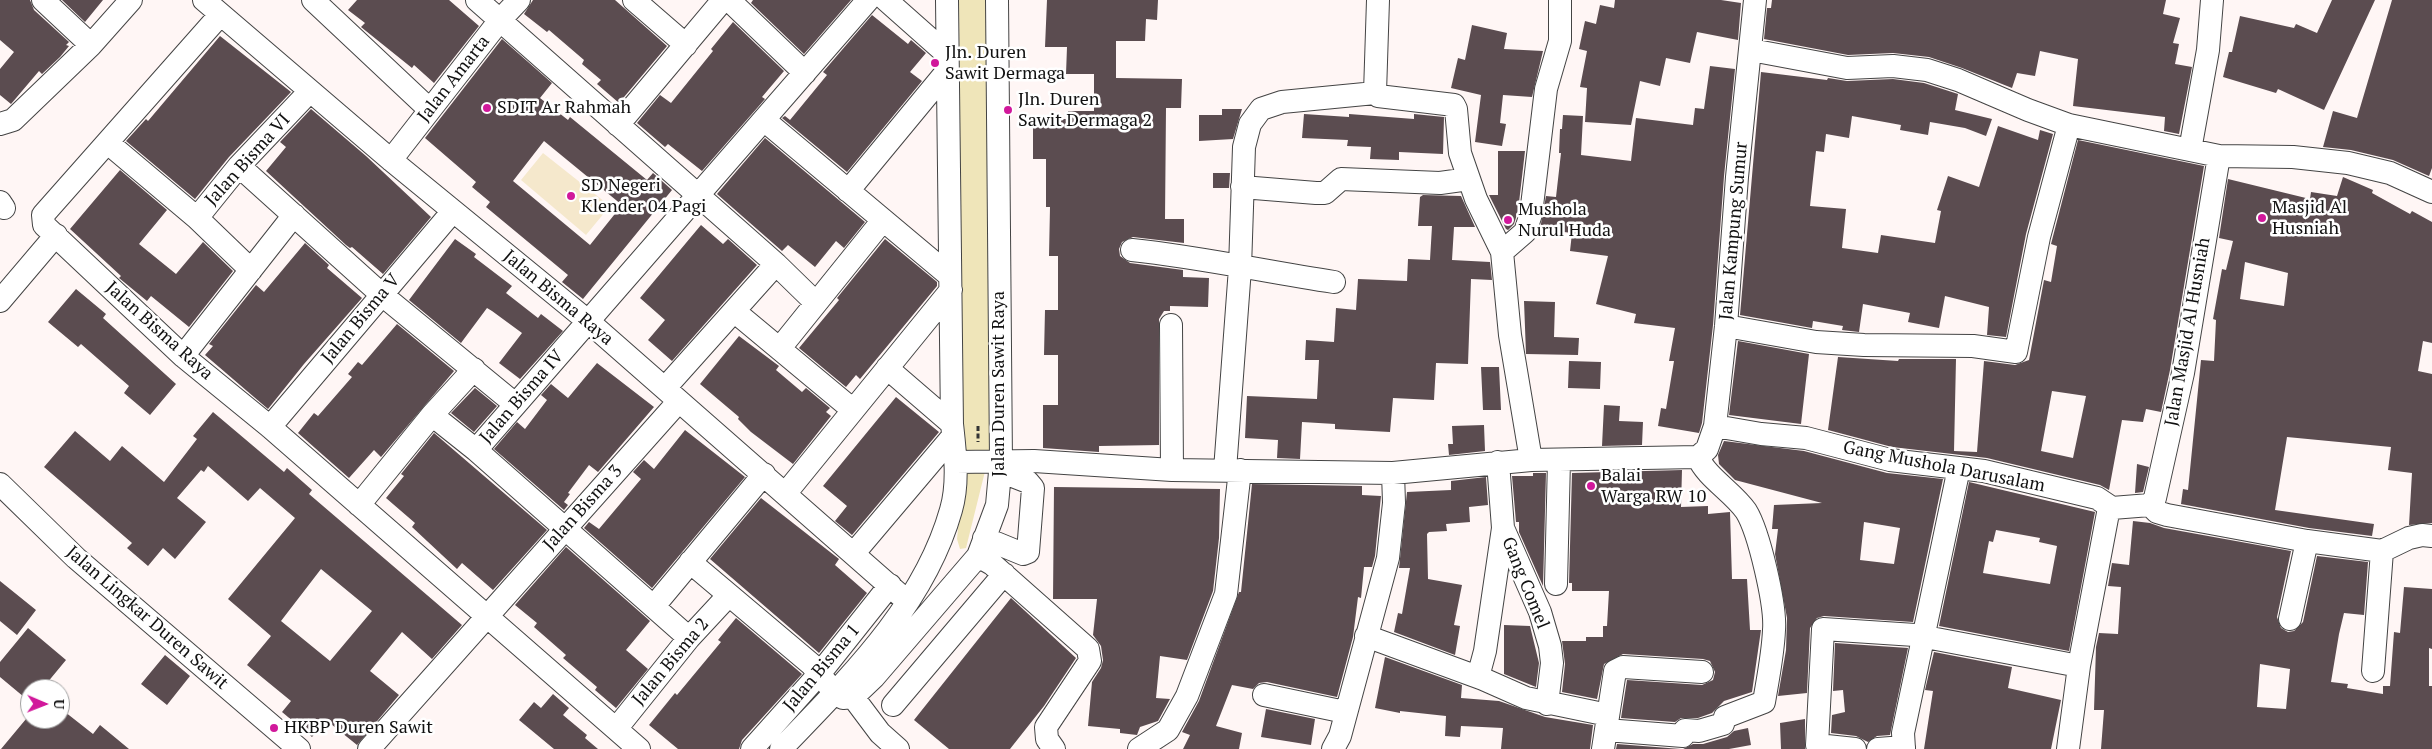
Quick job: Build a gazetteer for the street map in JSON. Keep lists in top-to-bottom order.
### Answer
{
  "streets": {
    "street": [
      "Jalan Amarta",
      "Jalan Bisma VI",
      "Jalan Kampung Sumur",
      "Jalan Bisma Raya",
      "Jalan Bisma V",
      "Jalan Masjid Al Husniah",
      "Jalan Duren Sawit Raya",
      "Jalan Bisma IV",
      "Gang Mushola Darusalam",
      "Jalan Bisma 3",
      "Gang Comel",
      "Jalan Lingkar Duren Sawit",
      "Jalan Bisma 2",
      "Jalan Bisma 1"
    ]
  },
  "crossings": [
    ["Jalan Amarta", "Jalan Bisma Raya"],
    ["Jalan Bisma VI", "Jalan Bisma Raya"],
    ["Jalan Kampung Sumur", "Gang Mushola Darusalam"],
    ["Jalan Bisma Raya", "Jalan Bisma V"],
    ["Jalan Bisma Raya", "Jalan Duren Sawit Raya"],
    ["Jalan Bisma Raya", "Jalan Bisma IV"],
    ["Jalan Bisma Raya", "Jalan Bisma 3"],
    ["Jalan Bisma Raya", "Jalan Bisma 2"],
    ["Jalan Bisma Raya", "Jalan Bisma 1"],
    ["Jalan Bisma IV", "Jalan Bisma 3"],
    ["Jalan Bisma IV", "Jalan Bisma 2"]
  ],
  "places": [
    "Jln. Duren Sawit Dermaga",
    "SDIT Ar Rahmah",
    "Jln. Duren Sawit Dermaga 2",
    "SD Negeri Klender 04 Pagi",
    "Masjid Al Husniah",
    "Mushola Nurul Huda",
    "Balai Warga RW 10",
    "HKBP Duren Sawit"
  ],
  "north": "right"
}
